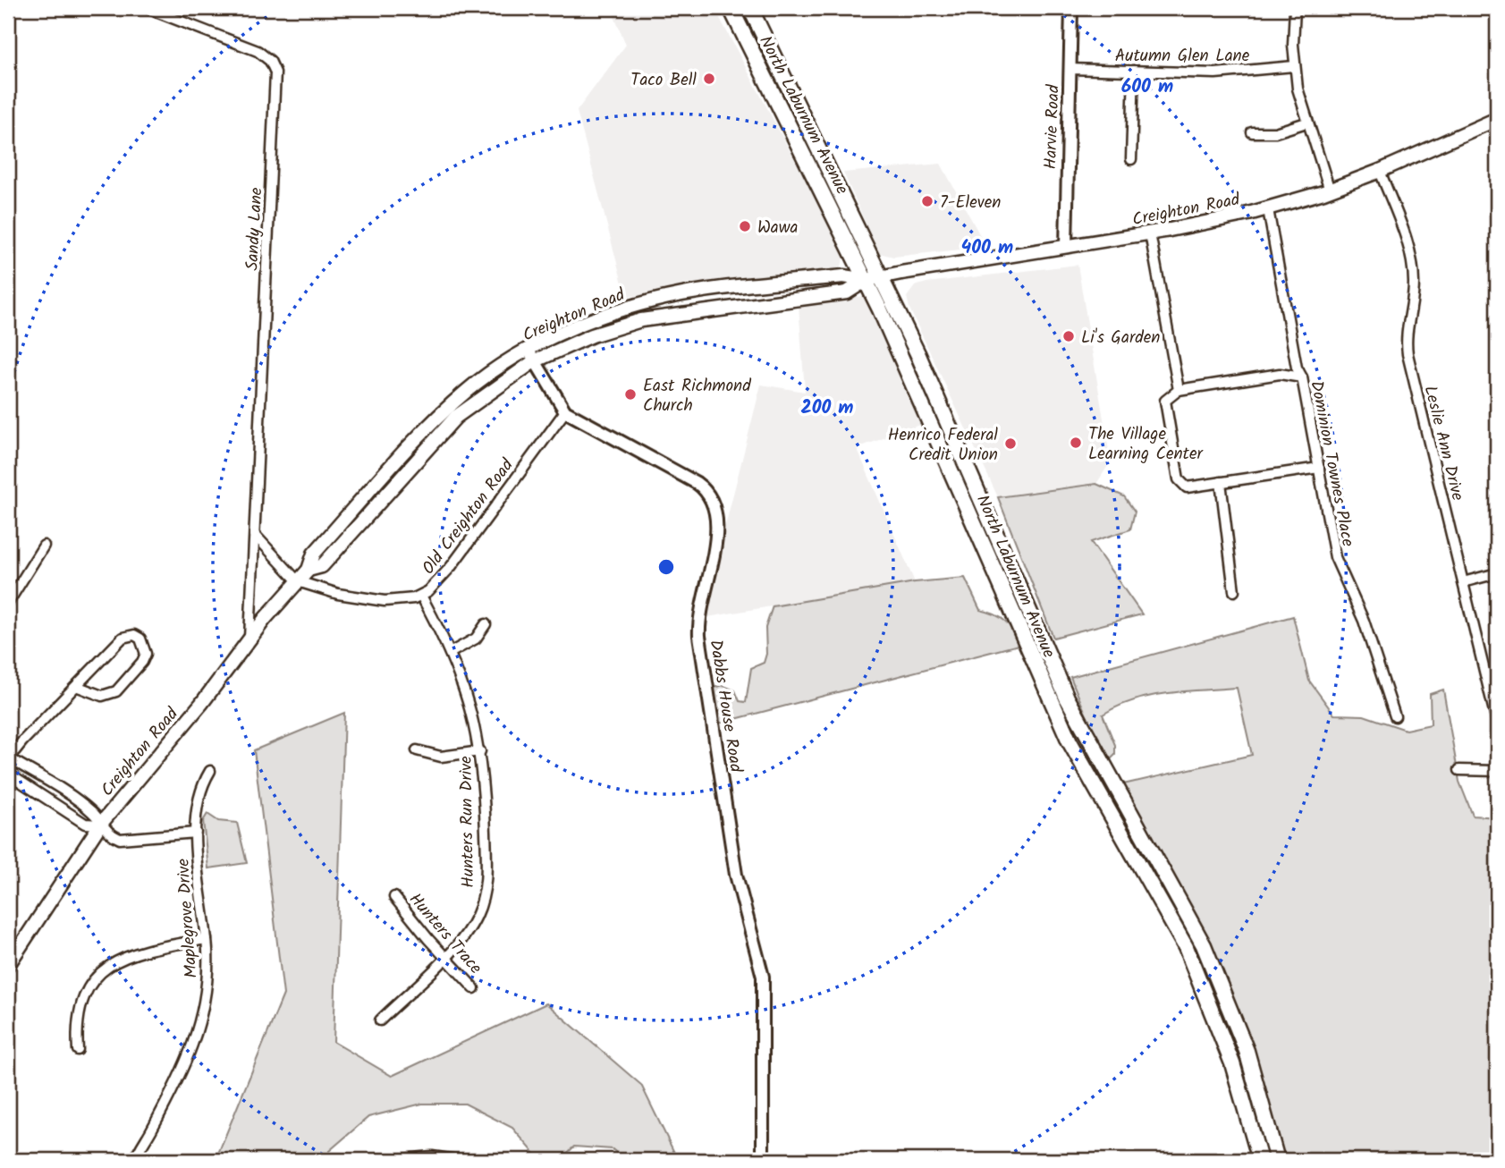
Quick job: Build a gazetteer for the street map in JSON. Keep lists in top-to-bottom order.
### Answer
{
  "streets": {
    "main road": ["North Laburnum Avenue", "Creighton Road"],
    "street": [
      "Autumn Glen Lane",
      "Harvie Road",
      "Sandy Lane",
      "Leslie Ann Drive",
      "Dominion Townes Place",
      "Old Creighton Road",
      "Dabbs House Road",
      "Hunters Run Drive",
      "Maplegrove Drive",
      "Hunters Trace"
    ]
  },
  "crossings": [
    ["Autumn Glen Lane", "Harvie Road"],
    ["North Laburnum Avenue", "Creighton Road"],
    ["Harvie Road", "Creighton Road"],
    ["Creighton Road", "Sandy Lane"],
    ["Creighton Road", "Leslie Ann Drive"],
    ["Creighton Road", "Dominion Townes Place"],
    ["Creighton Road", "Old Creighton Road"],
    ["Creighton Road", "Dabbs House Road"],
    ["Old Creighton Road", "Dabbs House Road"],
    ["Old Creighton Road", "Hunters Run Drive"],
    ["Hunters Run Drive", "Hunters Trace"]
  ],
  "places": [
    "Taco Bell",
    "7-Eleven",
    "Wawa",
    "Li's Garden",
    "East Richmond Church",
    "The Village Learning Center",
    "Henrico Federal Credit Union"
  ],
  "rings": ["600 m", "400 m", "200 m"]
}
